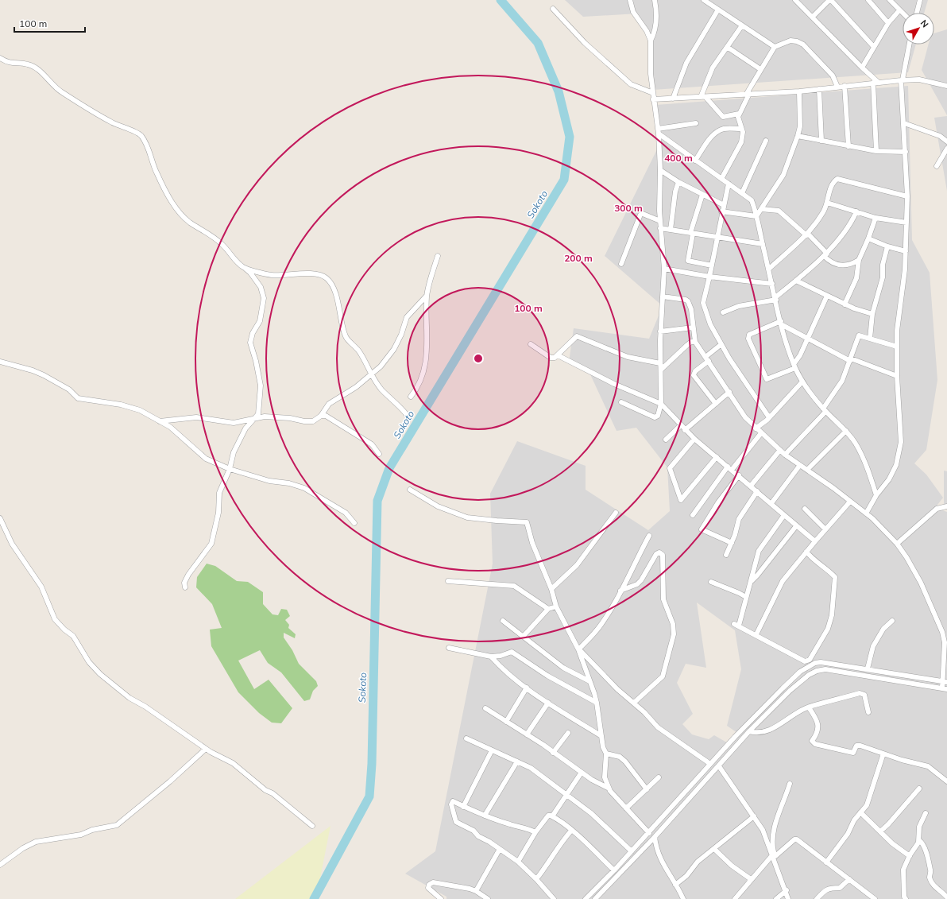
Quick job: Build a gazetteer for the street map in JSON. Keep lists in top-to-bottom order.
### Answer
{
  "water": ["Sokoto"],
  "scale_bar": "100 m",
  "north": "top right",
  "rings": [
    "400 m",
    "300 m",
    "200 m",
    "100 m"
  ]
}
